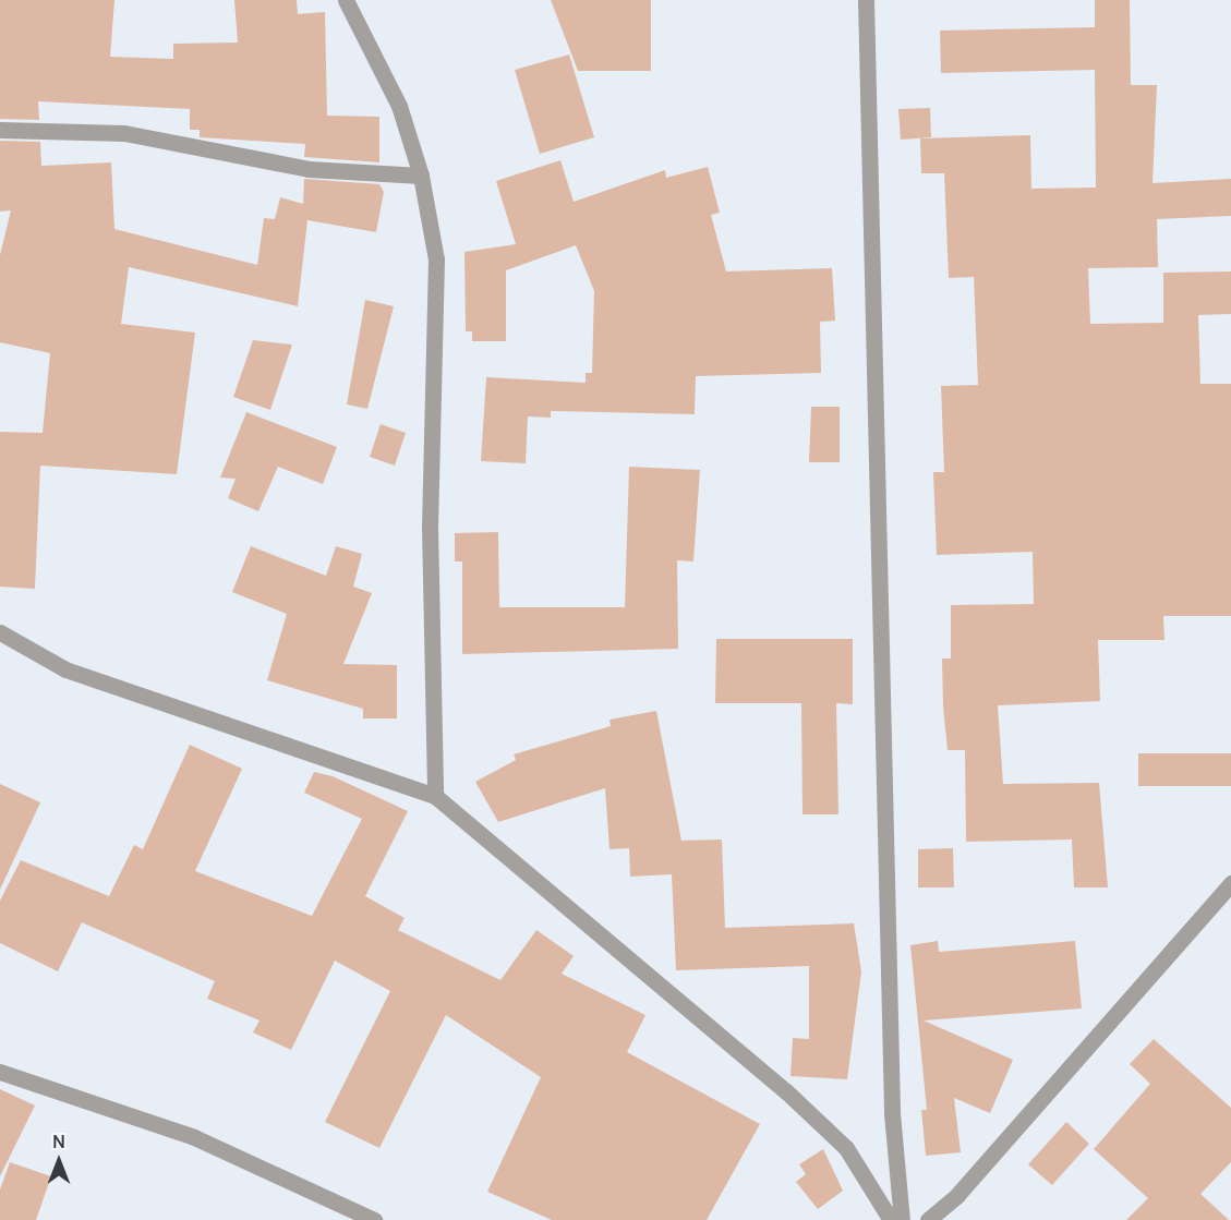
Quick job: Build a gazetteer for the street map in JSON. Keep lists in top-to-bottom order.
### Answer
{
  "north": "top"
}
